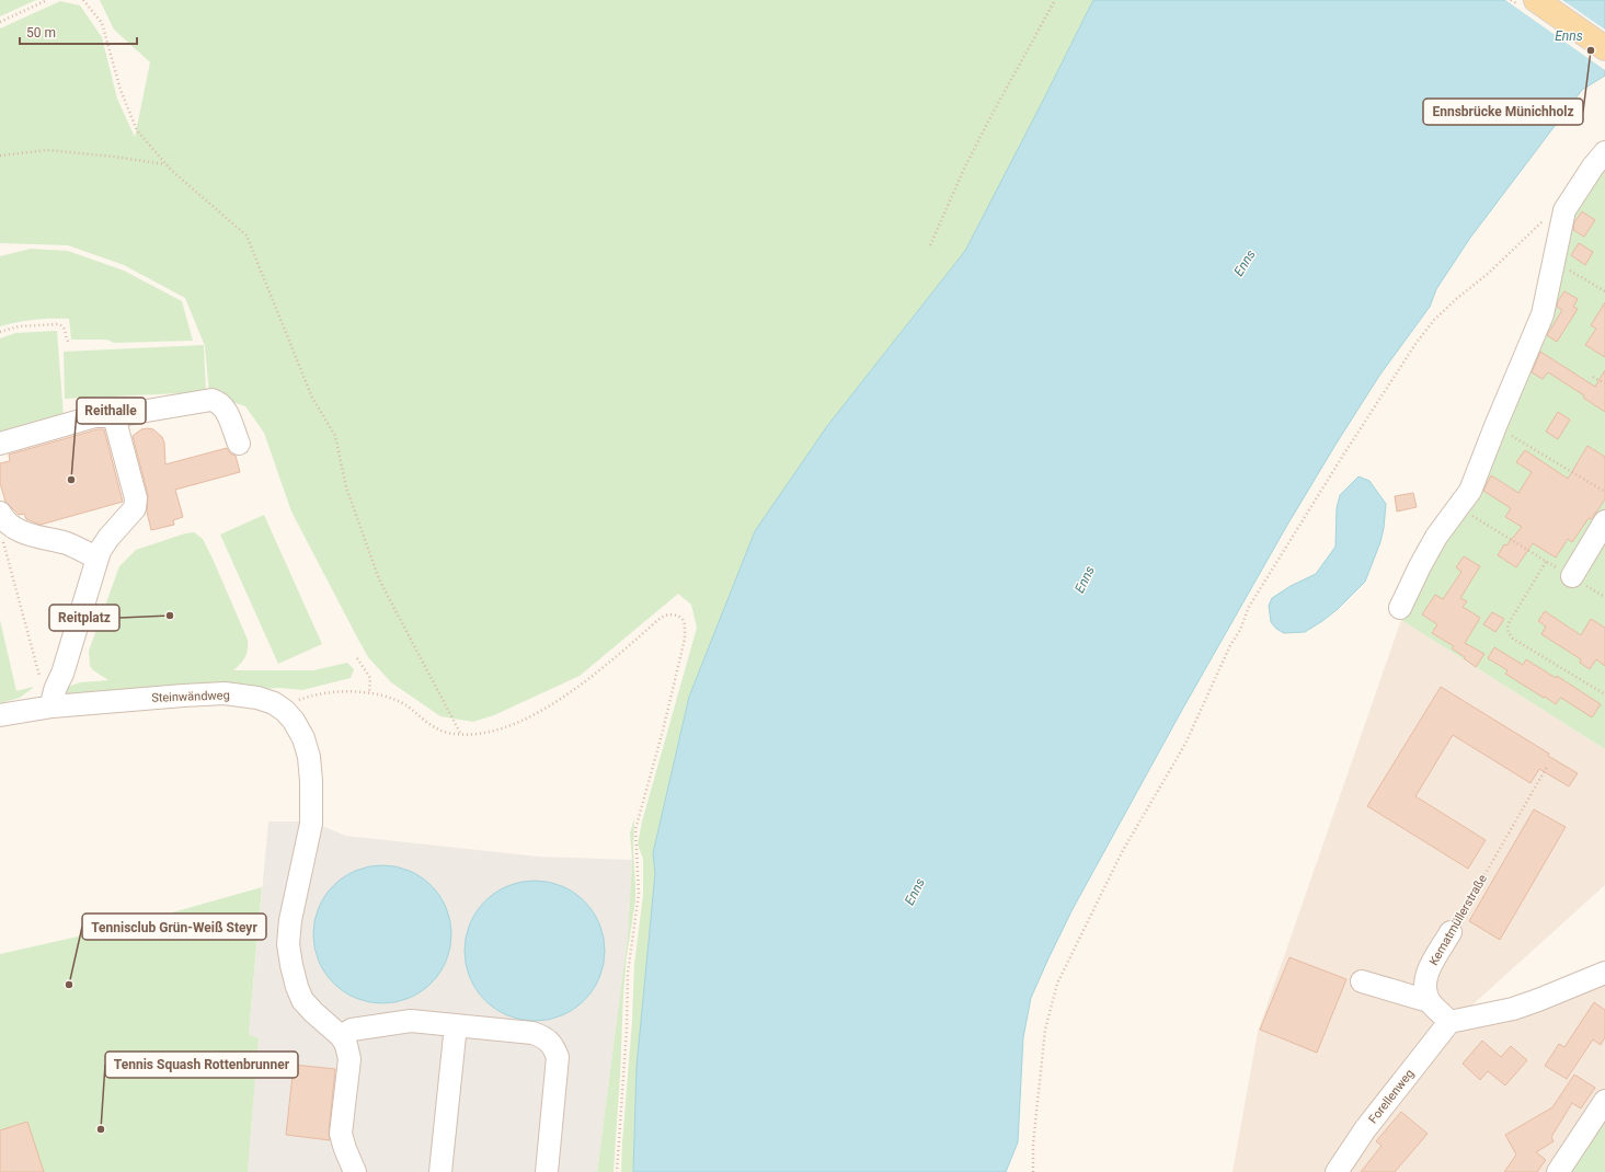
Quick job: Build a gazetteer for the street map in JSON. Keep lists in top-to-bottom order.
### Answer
{
  "streets": {
    "street": ["Steinwändweg", "Kematmüllerstraße", "Forellenweg"]
  },
  "water": ["Enns"],
  "places": [
    "Ennsbrücke Münichholz",
    "Reithalle",
    "Reitplatz",
    "Tennisclub Grün-Weiß Steyr",
    "Tennis Squash Rottenbrunner"
  ],
  "scale_bar": "50 m"
}
